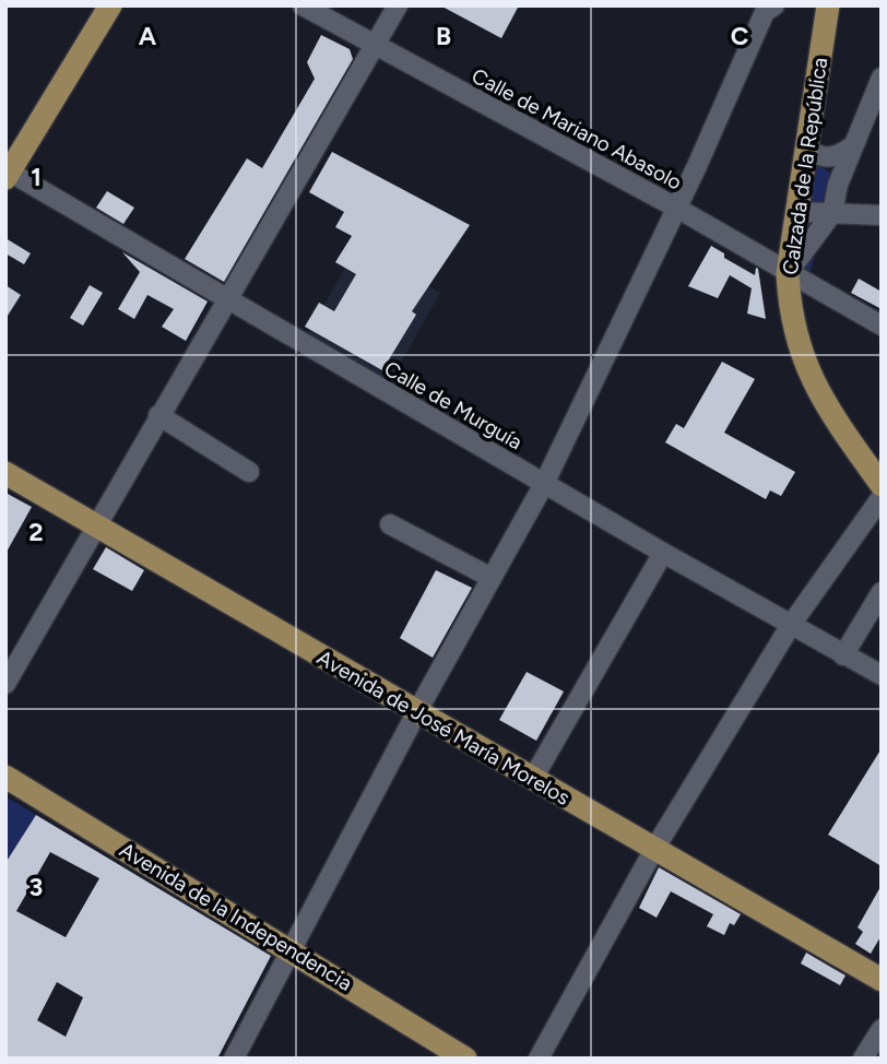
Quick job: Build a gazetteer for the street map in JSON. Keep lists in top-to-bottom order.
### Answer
{
  "streets": {
    "main road": ["Calzada de la República", "Avenida de José María Morelos", "Avenida de la Independencia"],
    "street": ["Calle de Mariano Abasolo", "Calle de Murguía"]
  },
  "crossings": [
    ["Calle de Mariano Abasolo", "Calzada de la República"]
  ],
  "grid": {
    "columns": ["A", "B", "C"],
    "rows": ["1", "2", "3"]
  }
}
